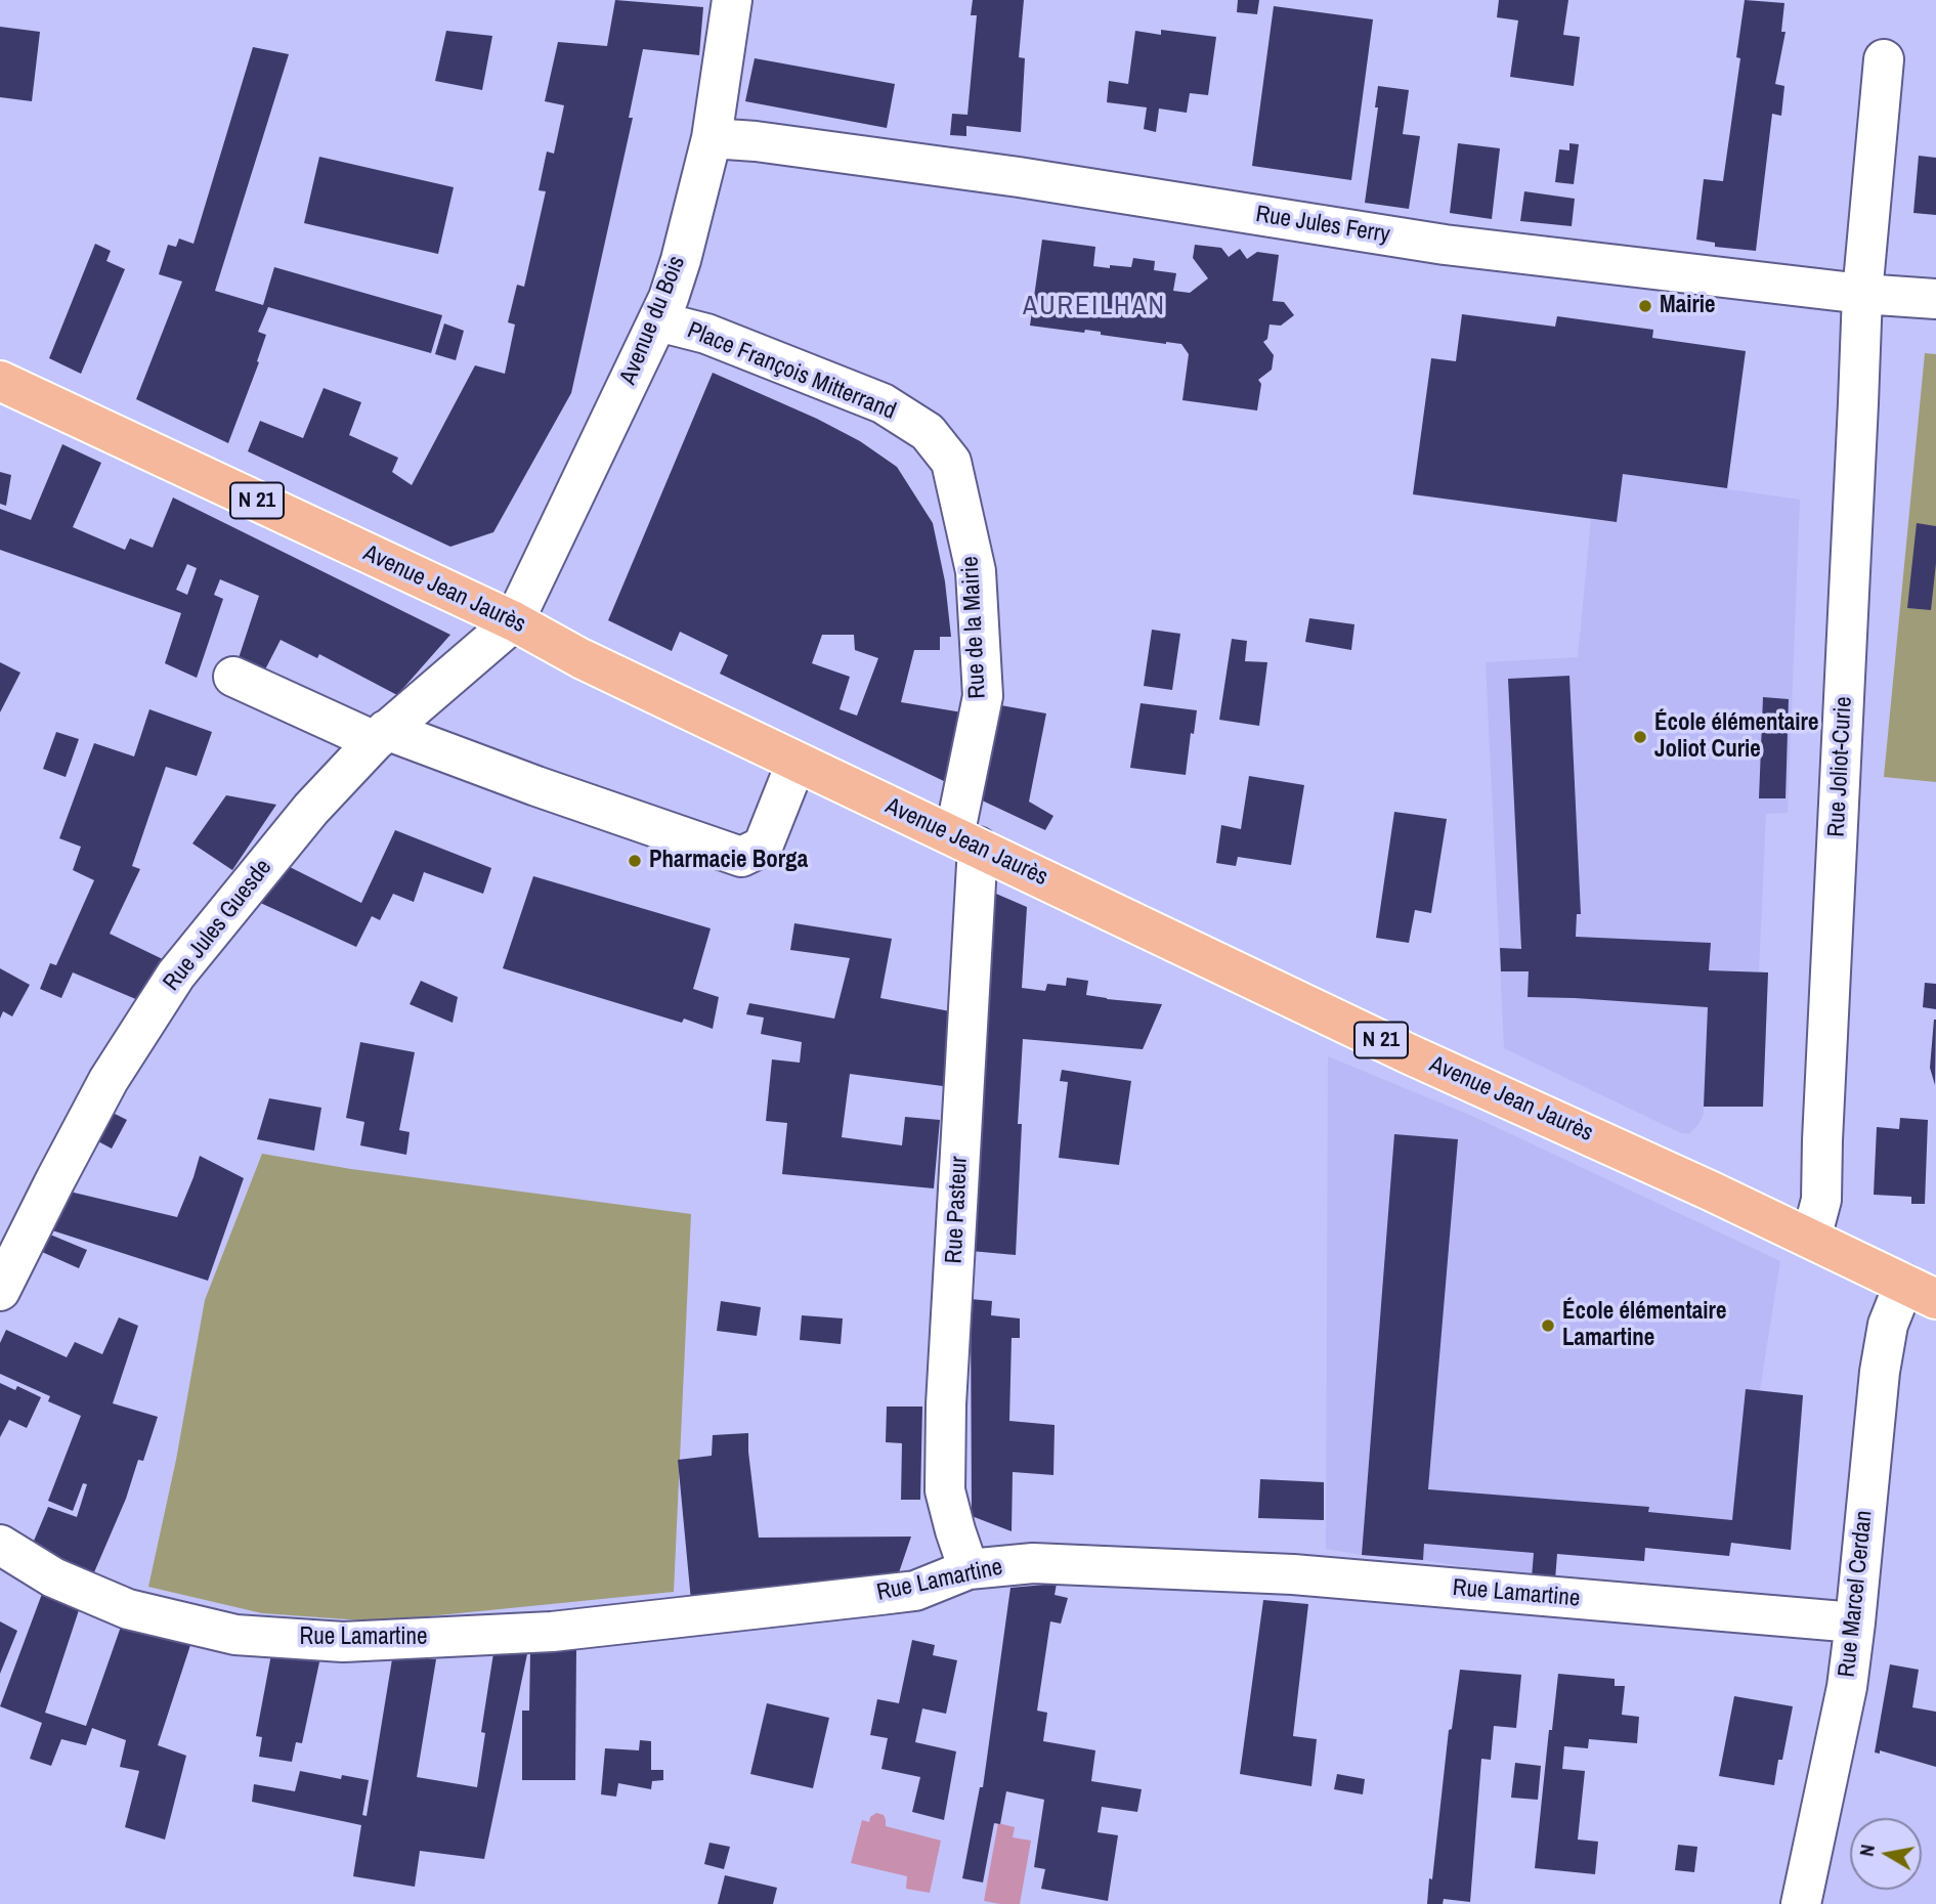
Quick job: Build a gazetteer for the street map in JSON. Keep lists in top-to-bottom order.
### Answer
{
  "streets": {
    "main road": ["N 21", "Avenue Jean Jaurès"],
    "street": [
      "Rue Jules Ferry",
      "Avenue du Bois",
      "Place François Mitterrand",
      "Rue de la Mairie",
      "Rue Joliot-Curie",
      "Rue Jules Guesde",
      "Rue Pasteur",
      "Rue Lamartine",
      "Rue Marcel Cerdan"
    ]
  },
  "crossings": [
    ["Rue Jules Ferry", "Avenue du Bois"],
    ["Rue Jules Ferry", "Rue Joliot-Curie"],
    ["Avenue du Bois", "Place François Mitterrand"],
    ["Avenue du Bois", "Avenue Jean Jaurès"],
    ["Avenue du Bois", "Rue Jules Guesde"],
    ["Place François Mitterrand", "Rue de la Mairie"],
    ["Avenue Jean Jaurès", "Rue de la Mairie"],
    ["Avenue Jean Jaurès", "Rue Joliot-Curie"],
    ["Avenue Jean Jaurès", "Rue Jules Guesde"],
    ["Avenue Jean Jaurès", "Rue Pasteur"],
    ["Avenue Jean Jaurès", "Rue Marcel Cerdan"],
    ["Rue de la Mairie", "Rue Pasteur"],
    ["Rue Pasteur", "Rue Lamartine"],
    ["Rue Lamartine", "Rue Marcel Cerdan"]
  ],
  "districts": ["AUREILHAN"],
  "places": [
    "Mairie",
    "École élémentaire Joliot Curie",
    "Pharmacie Borga",
    "École élémentaire Lamartine"
  ],
  "north": "left"
}
